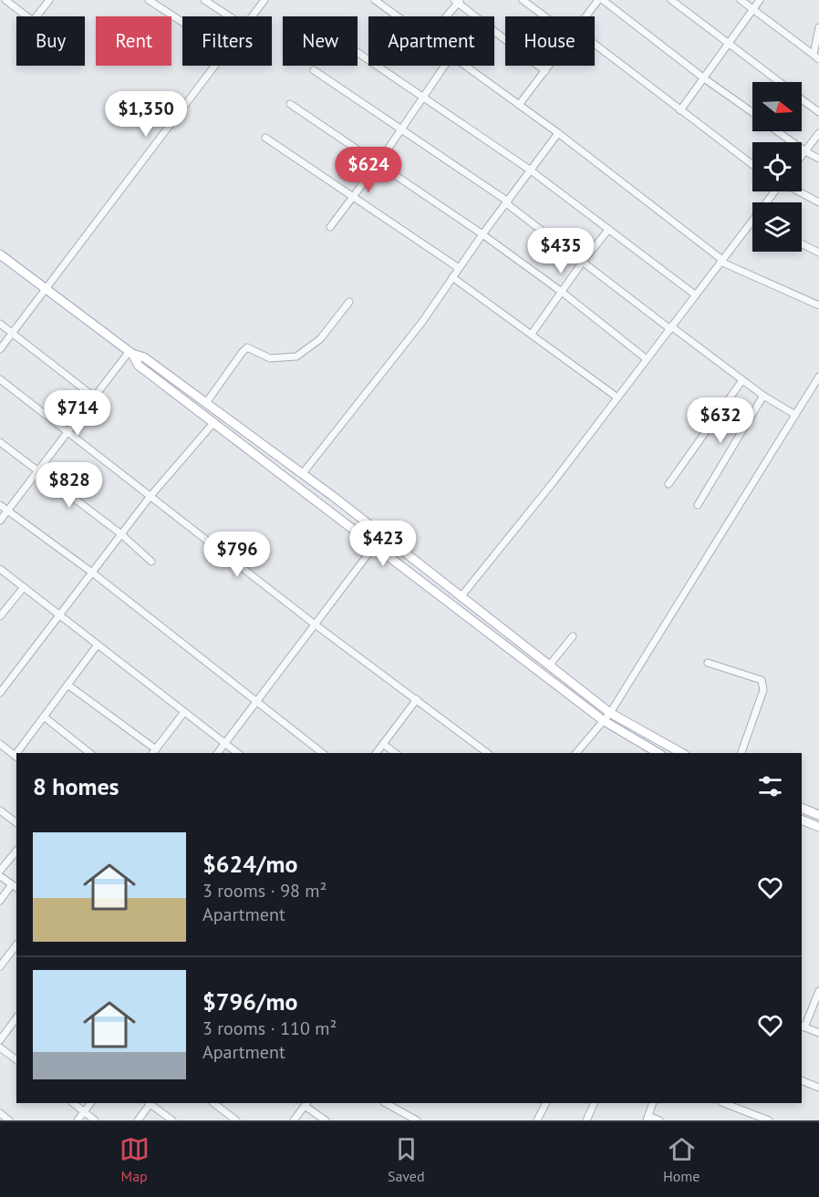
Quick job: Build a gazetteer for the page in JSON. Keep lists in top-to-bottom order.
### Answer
{
  "north": "right",
  "page": {
    "chip": [
      "Buy",
      "Rent",
      "Filters",
      "New",
      "Apartment",
      "House"
    ],
    "price": [
      "$1,350",
      "$624",
      "$435",
      "$714",
      "$632",
      "$828",
      "$423",
      "$796"
    ],
    "heading": "8 homes",
    "list": [
      {
        "name": "$624/mo",
        "note": "3 rooms · 98 m² · Apartment"
      },
      {
        "name": "$796/mo",
        "note": "3 rooms · 110 m² · Apartment"
      }
    ],
    "tabs": ["Map", "Saved", "Home"]
  }
}
